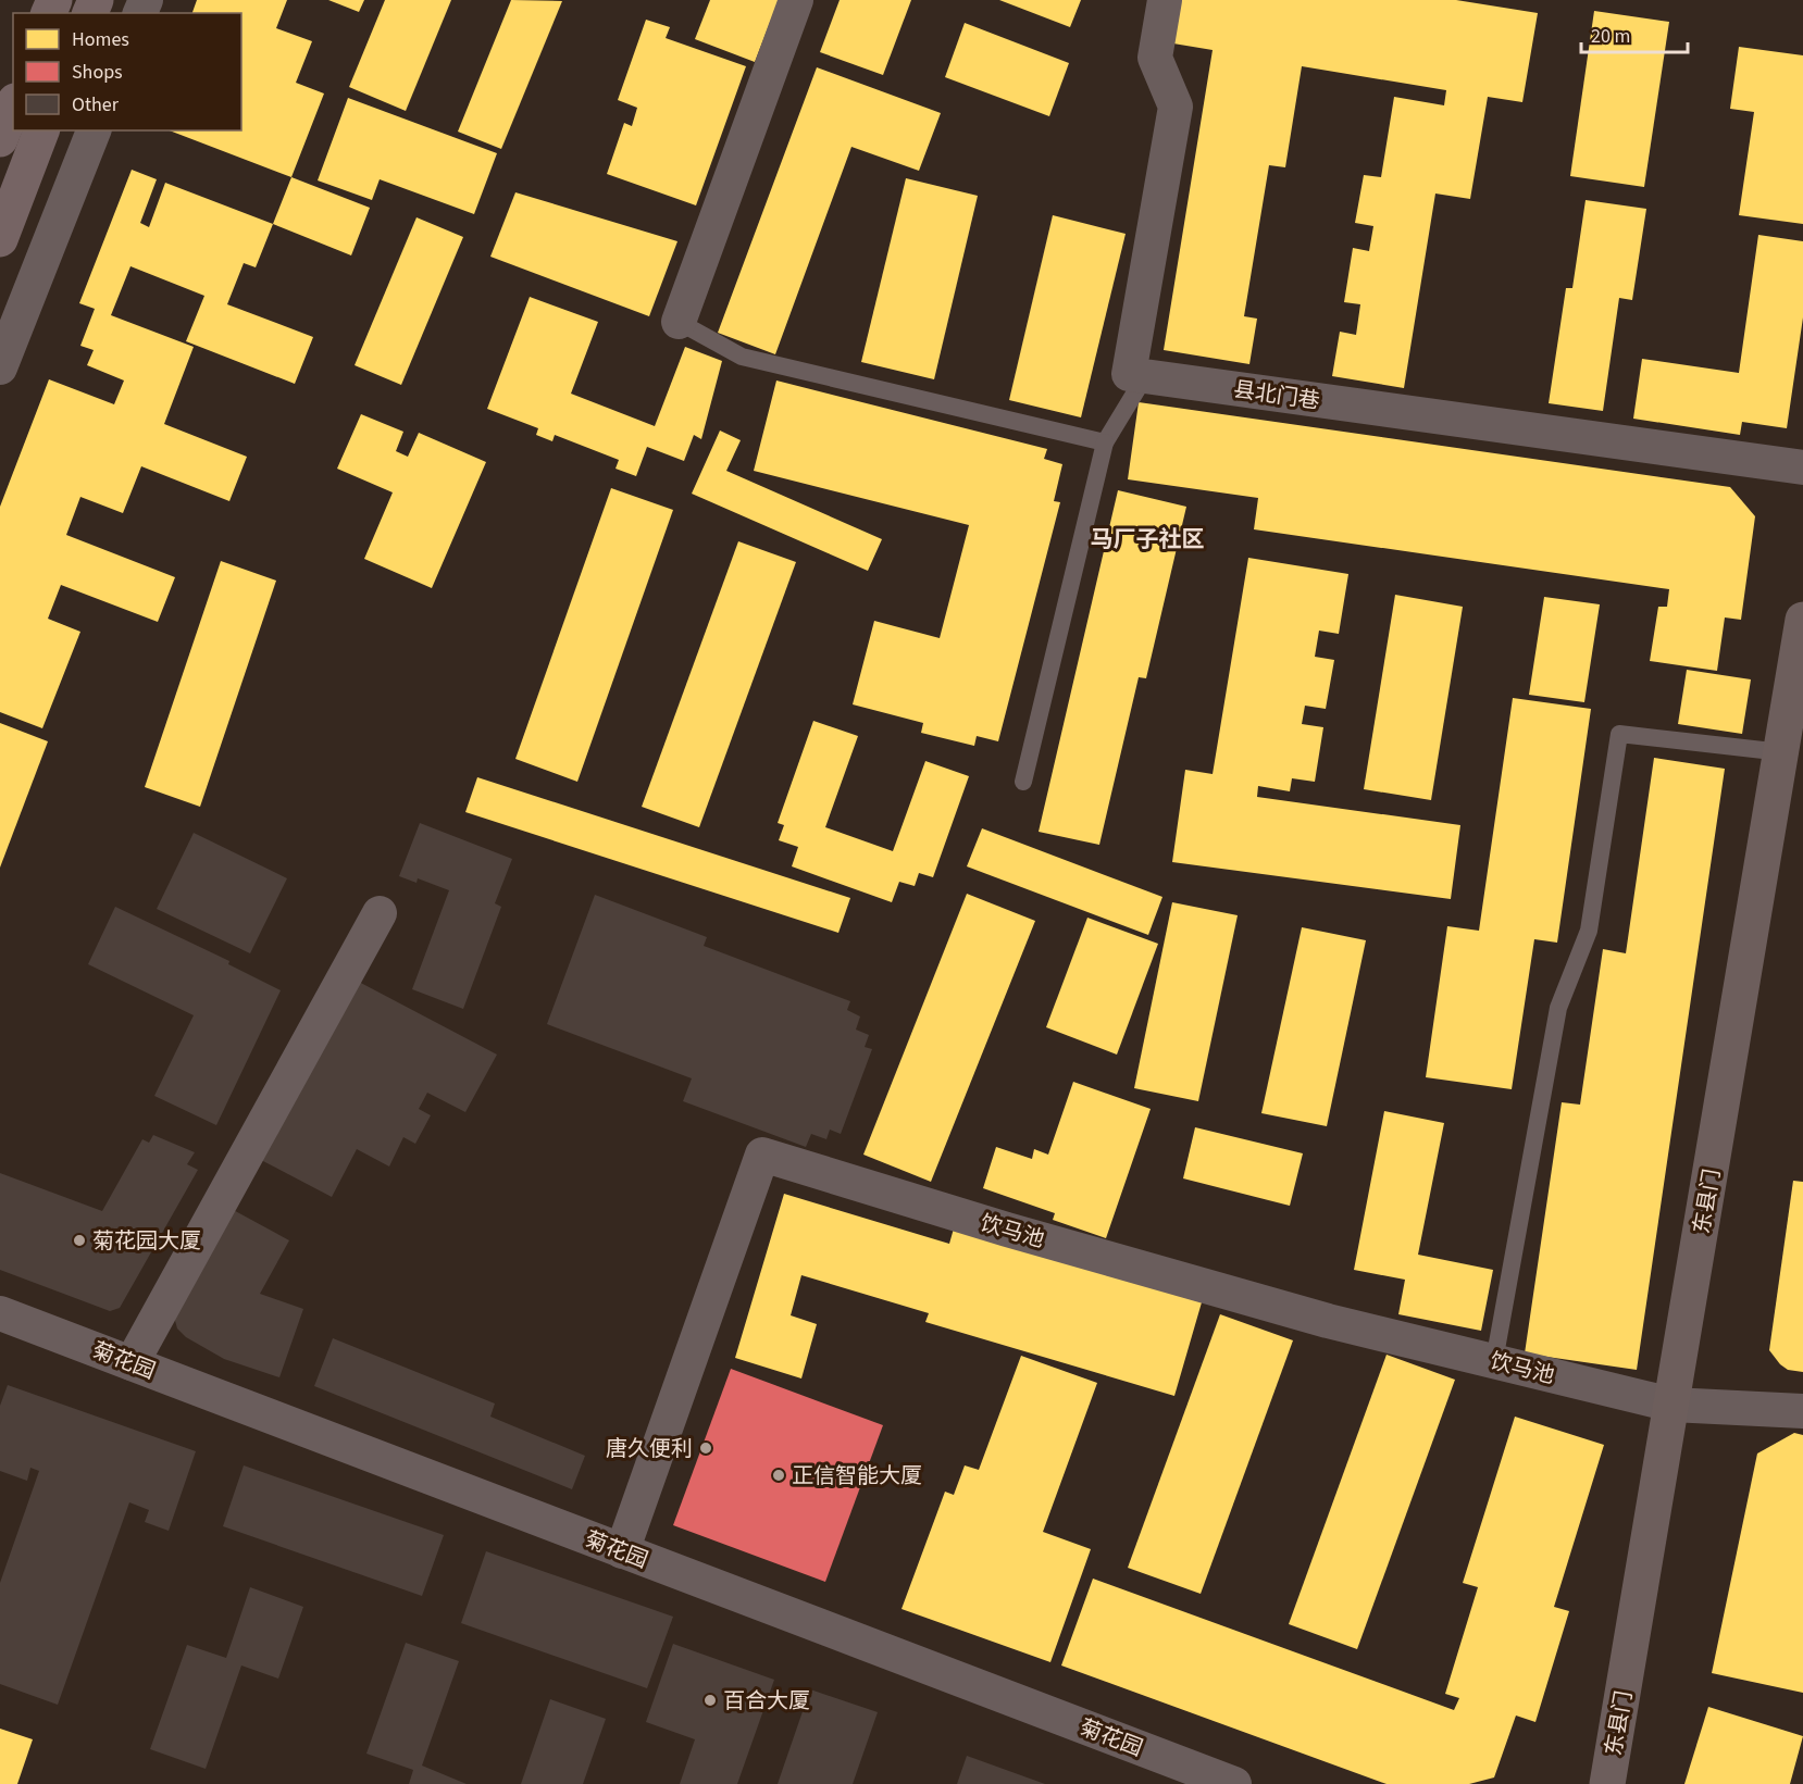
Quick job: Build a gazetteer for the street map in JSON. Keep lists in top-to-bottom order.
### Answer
{
  "streets": {
    "street": [
      "县北门巷",
      "东县门",
      "饮马池",
      "菊花园"
    ]
  },
  "crossings": [
    ["东县门", "饮马池"],
    ["饮马池", "菊花园"]
  ],
  "districts": ["马厂子社区"],
  "places": [
    "菊花园大厦",
    "唐久便利",
    "正信智能大厦",
    "百合大厦"
  ],
  "legend": ["Homes", "Shops", "Other"],
  "scale_bar": "20 m"
}
